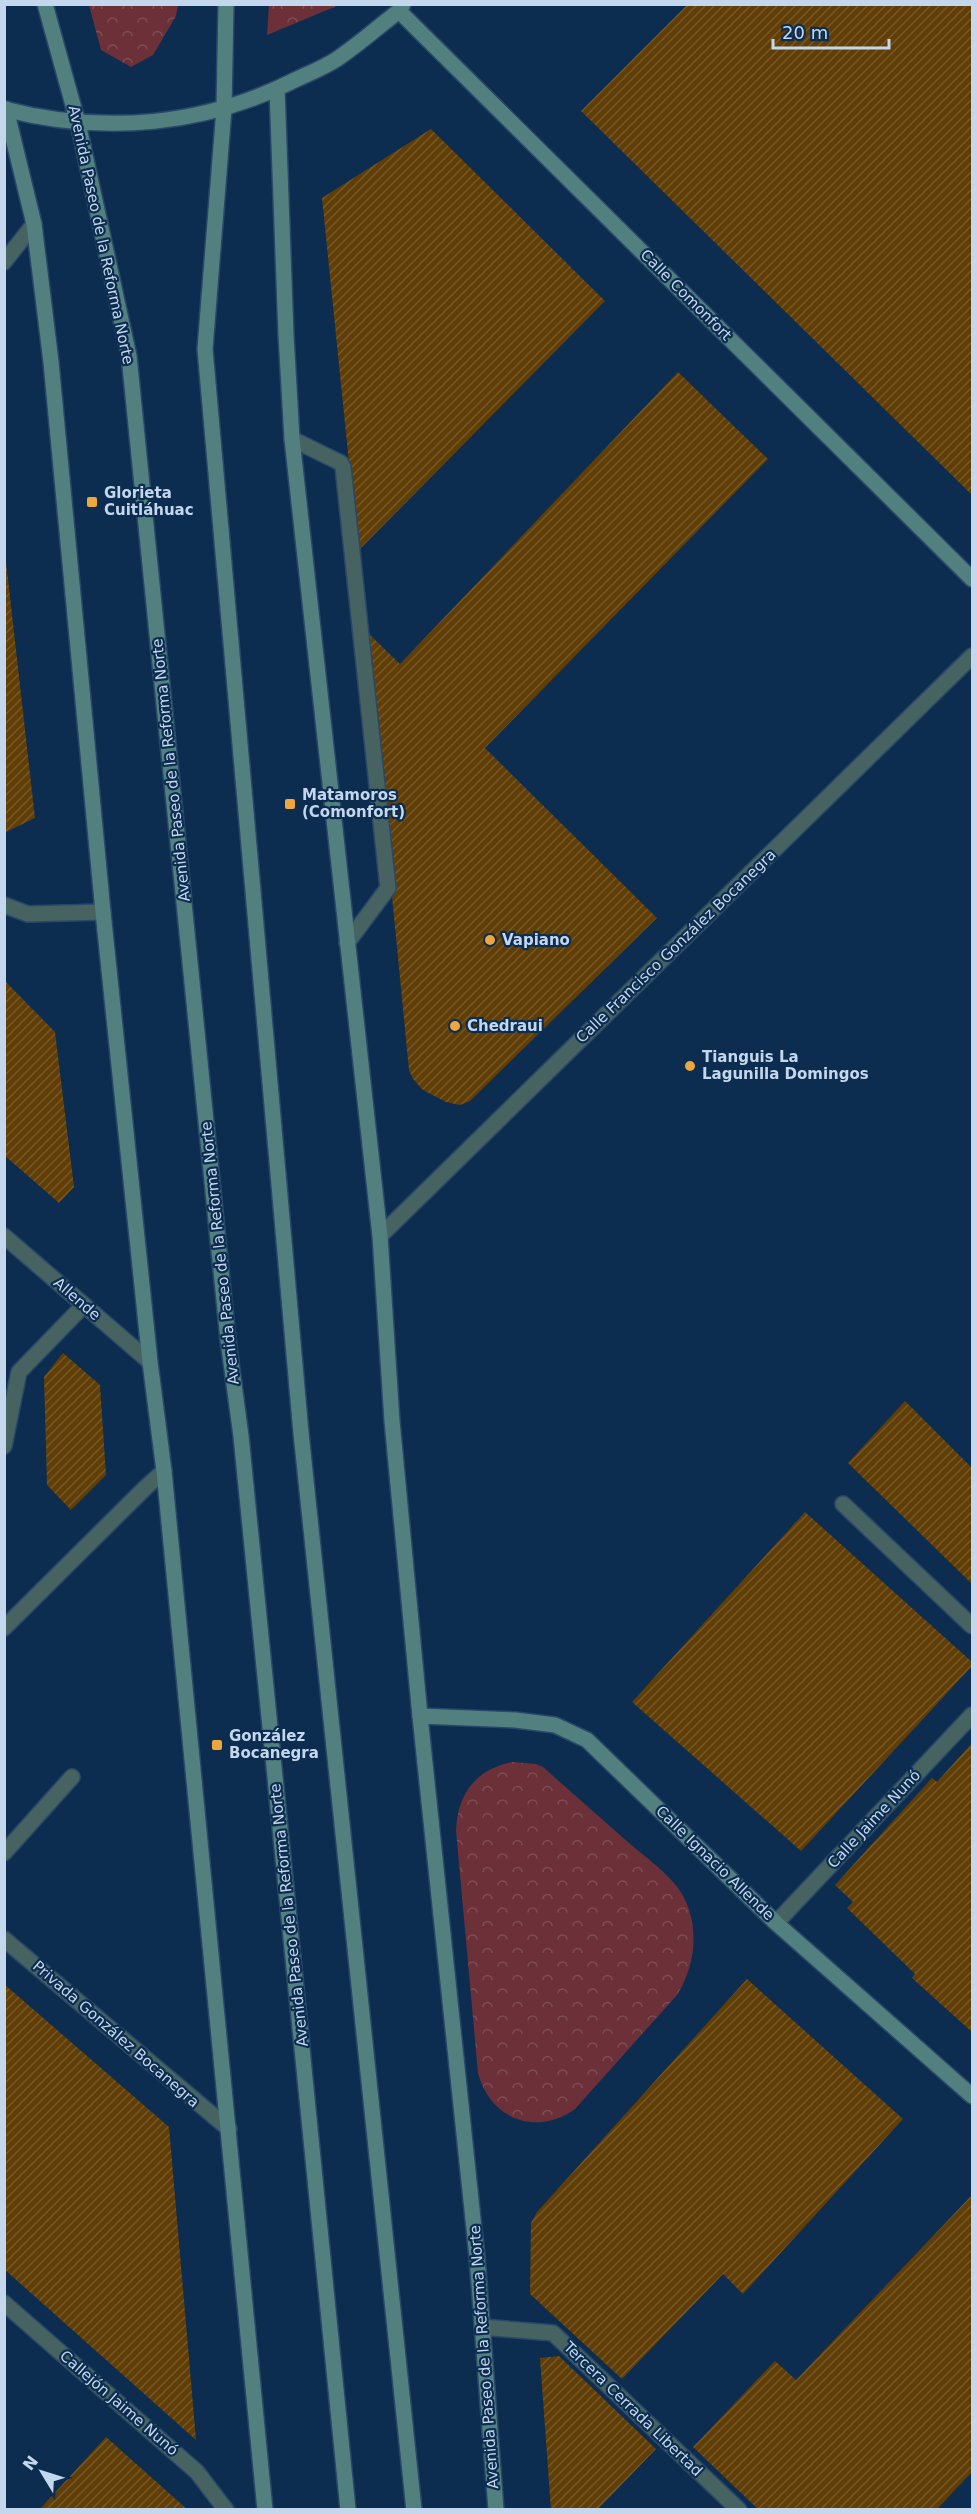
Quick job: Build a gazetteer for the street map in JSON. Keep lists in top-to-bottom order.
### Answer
{
  "streets": {
    "street": [
      "Avenida Paseo de la Reforma Norte",
      "Calle Comonfort",
      "Calle Francisco González Bocanegra",
      "Allende",
      "Calle Jaime Nunó",
      "Calle Ignacio Allende",
      "Privada González Bocanegra",
      "Callejón Jaime Nunó",
      "Tercera Cerrada Libertad"
    ]
  },
  "crossings": [
    ["Avenida Paseo de la Reforma Norte", "Calle Francisco González Bocanegra"],
    ["Avenida Paseo de la Reforma Norte", "Calle Ignacio Allende"],
    ["Avenida Paseo de la Reforma Norte", "Tercera Cerrada Libertad"],
    ["Calle Jaime Nunó", "Calle Ignacio Allende"]
  ],
  "places": {
    "transit": ["Glorieta Cuitláhuac", "Matamoros (Comonfort)", "González Bocanegra"],
    "other": ["Vapiano", "Chedraui", "Tianguis La Lagunilla Domingos"]
  },
  "scale_bar": "20 m",
  "north": "top left"
}
